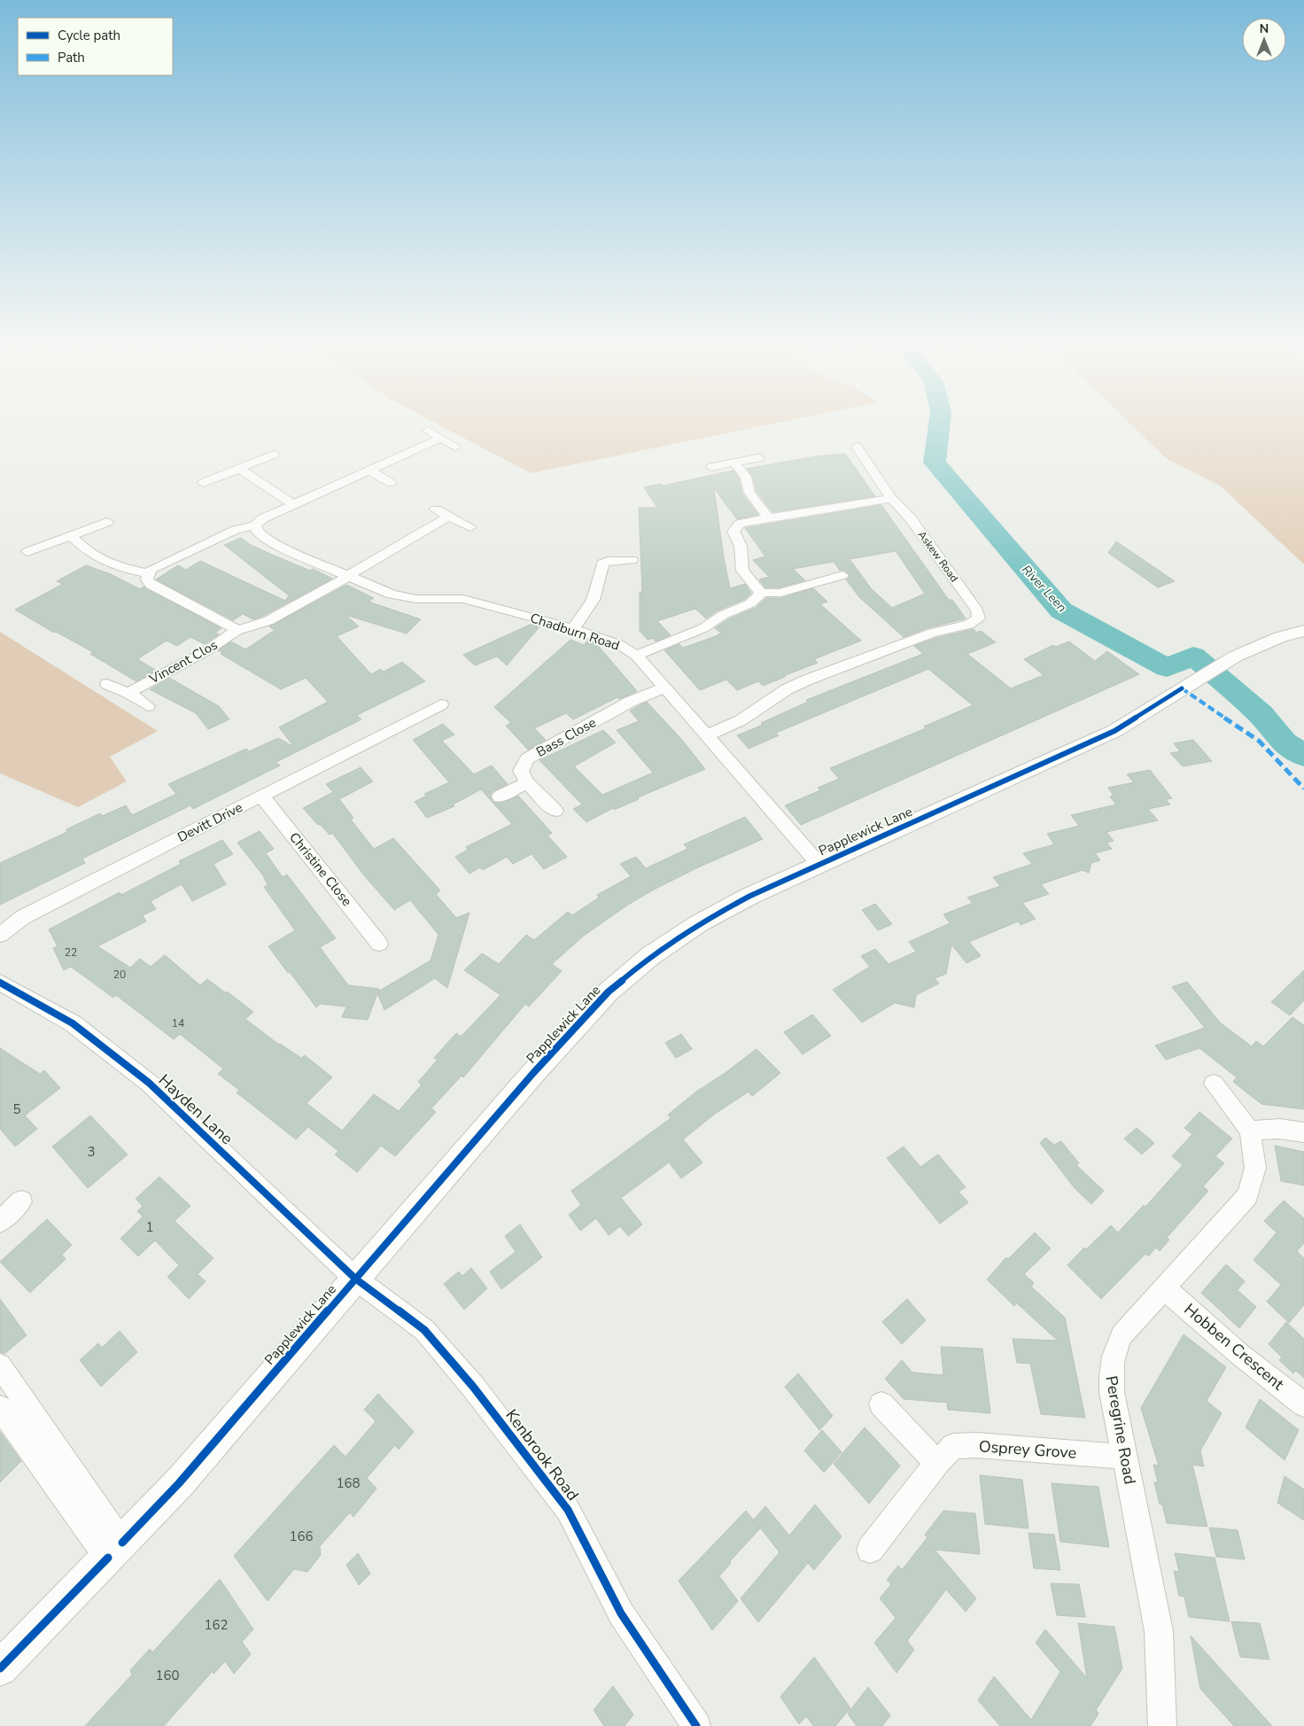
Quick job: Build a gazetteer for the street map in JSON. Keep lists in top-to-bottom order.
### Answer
{
  "streets": {
    "street": [
      "Askew Road",
      "Chadburn Road",
      "Vincent Clos",
      "Bass Close",
      "Devitt Drive",
      "Papplewick Lane",
      "Christine Close",
      "Hayden Lane",
      "Hobben Crescent",
      "Peregrine Road",
      "Osprey Grove",
      "Kenbrook Road"
    ]
  },
  "crossings": [
    ["Askew Road", "Chadburn Road"],
    ["Chadburn Road", "Bass Close"],
    ["Chadburn Road", "Papplewick Lane"],
    ["Devitt Drive", "Christine Close"],
    ["Papplewick Lane", "Hayden Lane"],
    ["Papplewick Lane", "Kenbrook Road"],
    ["Hayden Lane", "Kenbrook Road"],
    ["Hobben Crescent", "Peregrine Road"],
    ["Peregrine Road", "Osprey Grove"]
  ],
  "water": ["River Leen"],
  "house_numbers": [
    "22",
    "20",
    "14",
    "5",
    "3",
    "1",
    "168",
    "166",
    "162",
    "160"
  ],
  "legend": ["Cycle path", "Path"],
  "north": "top"
}
